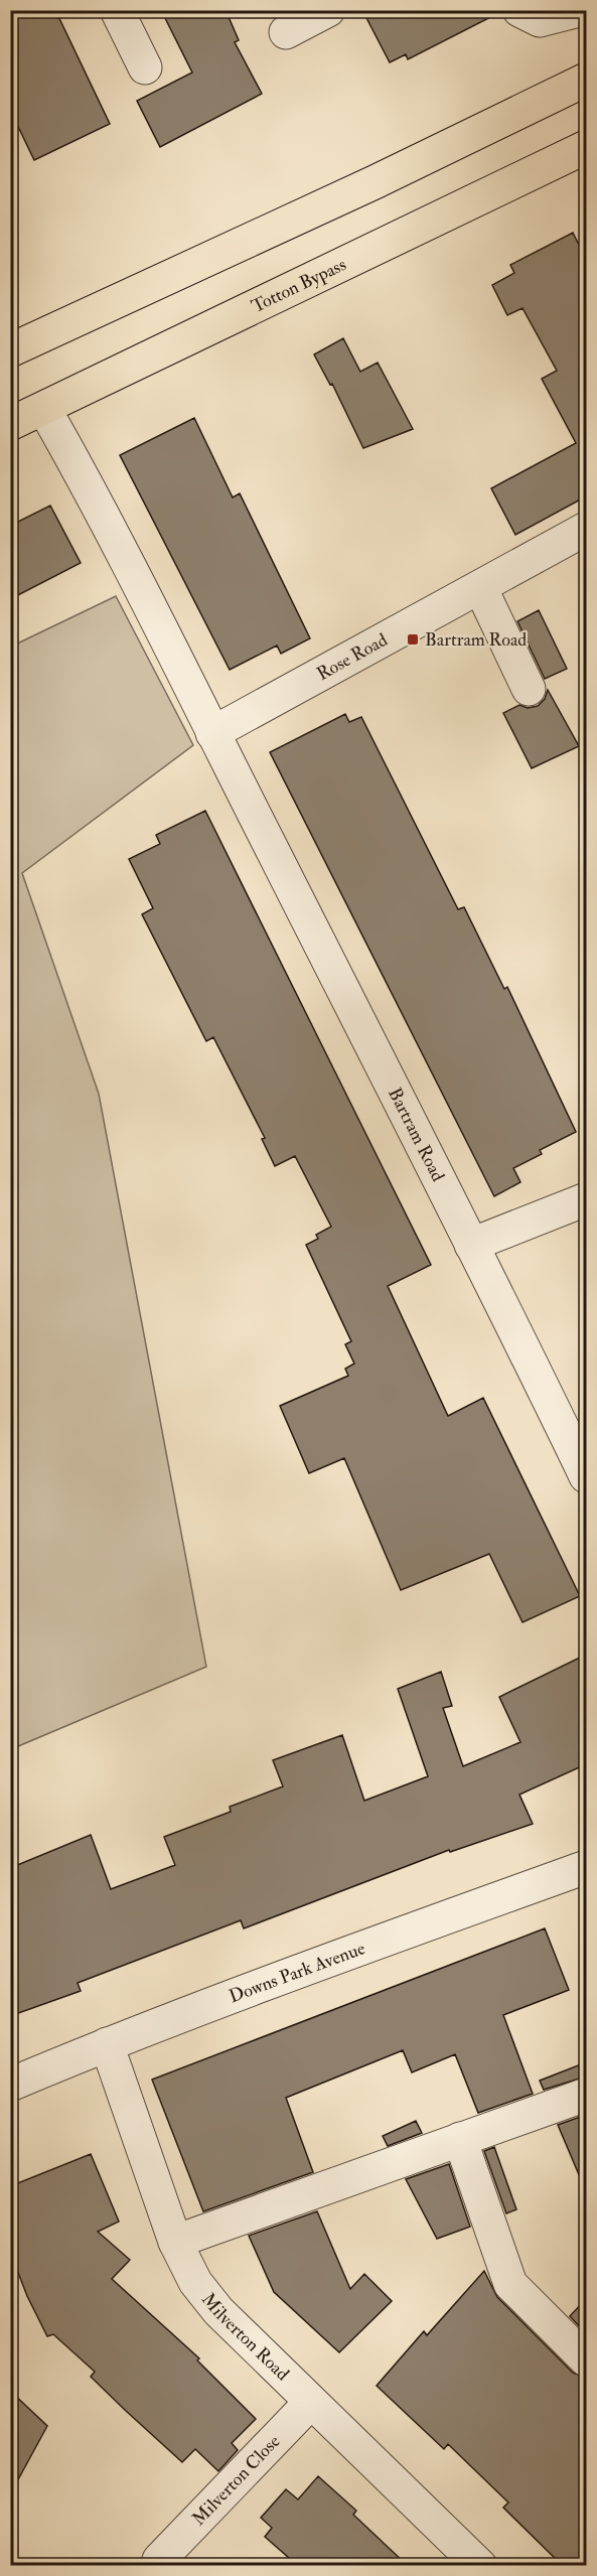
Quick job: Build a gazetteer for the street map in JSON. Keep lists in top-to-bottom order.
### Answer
{
  "streets": {
    "main road": ["Totton Bypass"],
    "street": [
      "Rose Road",
      "Bartram Road",
      "Downs Park Avenue",
      "Milverton Road",
      "Milverton Close"
    ]
  },
  "crossings": [
    ["Totton Bypass", "Bartram Road"],
    ["Rose Road", "Bartram Road"],
    ["Downs Park Avenue", "Milverton Road"],
    ["Milverton Road", "Milverton Close"]
  ],
  "places": {
    "transit": ["Bartram Road"]
  }
}
